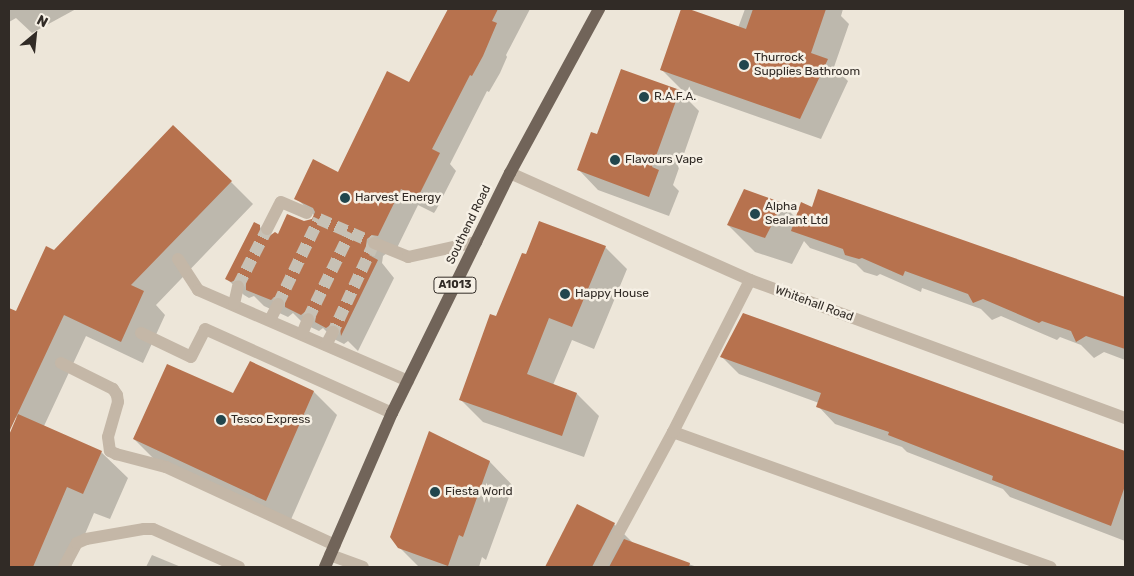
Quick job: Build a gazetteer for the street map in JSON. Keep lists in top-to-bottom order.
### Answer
{
  "streets": {
    "main road": ["Southend Road", "A1013"],
    "street": ["Whitehall Road"]
  },
  "crossings": [
    ["Southend Road", "Whitehall Road"]
  ],
  "places": [
    "Thurrock Supplies Bathroom",
    "R.A.F.A.",
    "Flavours Vape",
    "Harvest Energy",
    "Alpha Sealant Ltd",
    "Happy House",
    "Tesco Express",
    "Fiesta World"
  ],
  "north": "top right"
}
